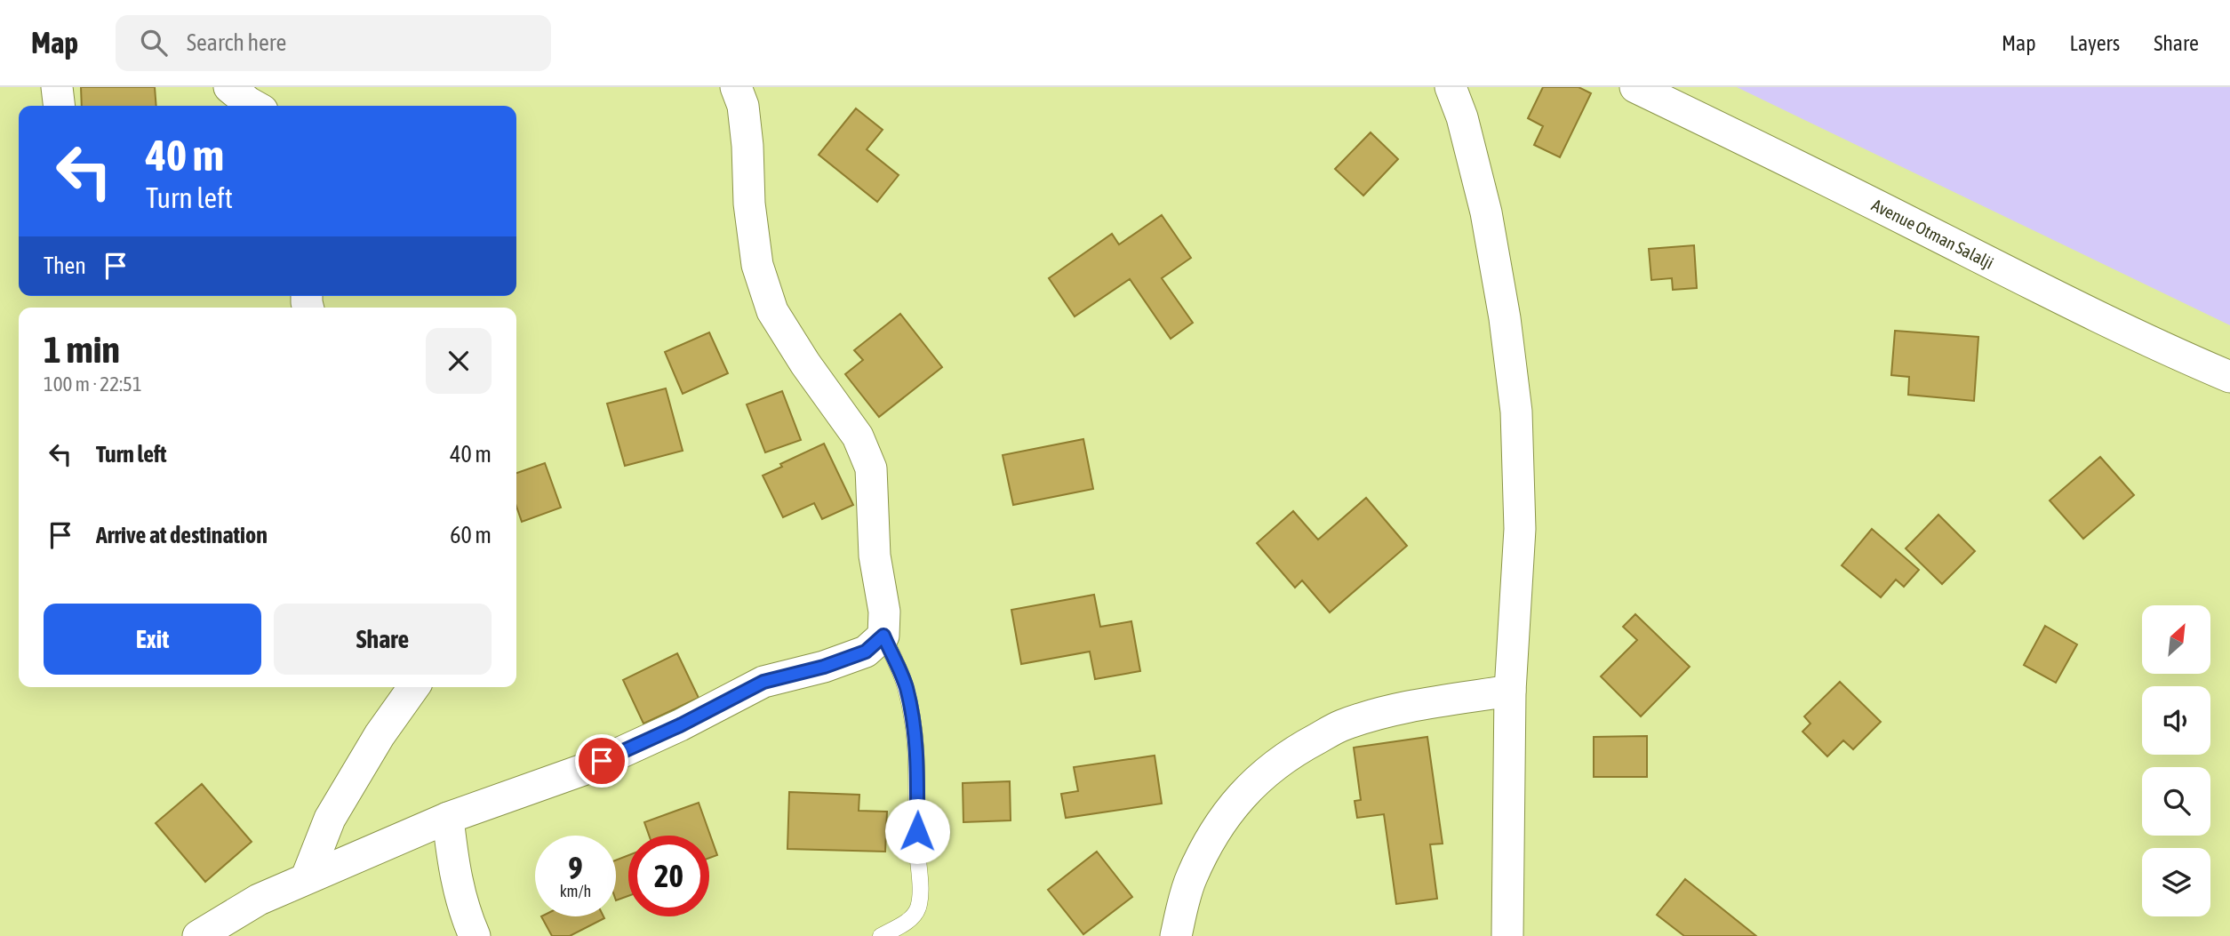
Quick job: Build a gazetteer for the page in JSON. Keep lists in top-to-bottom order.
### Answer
{
  "streets": {
    "street": ["Avenue Otman Salalji"]
  },
  "north": "top right",
  "page": {
    "header": "Map",
    "search": "Search here",
    "nav": ["Map", "Layers", "Share"],
    "turn": ["40 m", "Turn left"],
    "then": "Then",
    "heading": ["1 min", "100 m · 22:51"],
    "list": [
      {
        "name": "Turn left",
        "value": "40 m"
      },
      {
        "name": "Arrive at destination",
        "value": "60 m"
      }
    ],
    "buttons": ["Exit", "Share"],
    "speed": "9 km/h",
    "limit": "20"
  }
}
